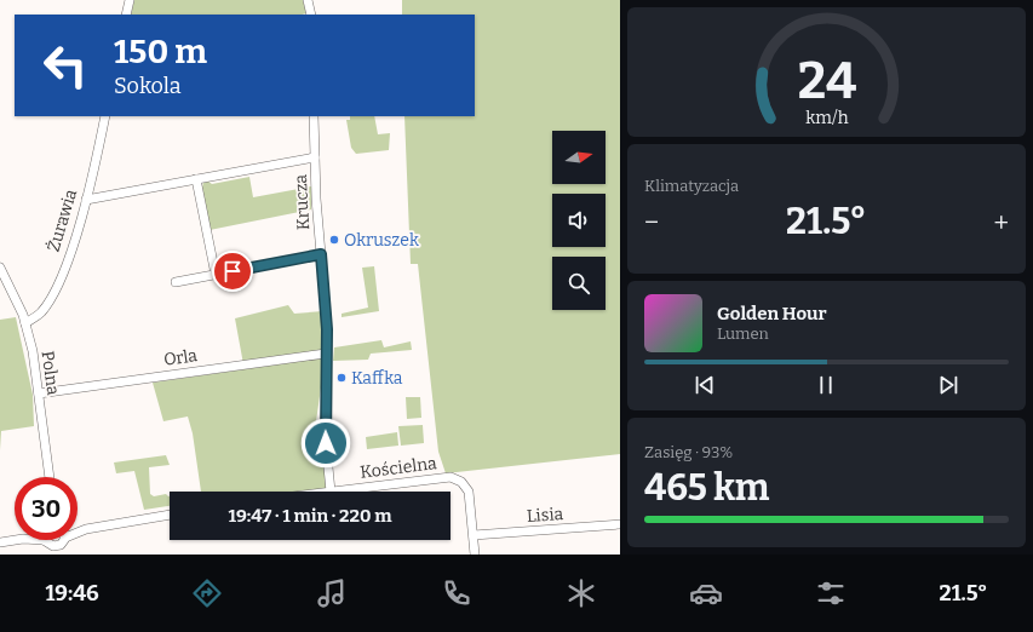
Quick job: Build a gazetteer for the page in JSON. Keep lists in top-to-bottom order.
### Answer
{
  "streets": {
    "street": [
      "Krucza",
      "Żurawia",
      "Orla",
      "Polna",
      "Kościelna",
      "Lisia"
    ]
  },
  "crossings": [
    ["Krucza", "Orla"],
    ["Krucza", "Kościelna"],
    ["Żurawia", "Polna"],
    ["Orla", "Polna"],
    ["Kościelna", "Lisia"]
  ],
  "places": ["Okruszek", "Kaffka"],
  "north": "right",
  "page": {
    "turn": ["150 m", "Sokola"],
    "tile": [
      "Klimatyzacja",
      ["Zasięg · 93%", "465 km"]
    ],
    "heat": ["−", "21.5°", "+"],
    "song": ["Golden Hour", "Lumen"],
    "limit": "30",
    "trip": "19:47 · 1 min · 220 m",
    "tabs": ["19:46", "21.5°"],
    "gauge": ["24", "km/h"]
  }
}
